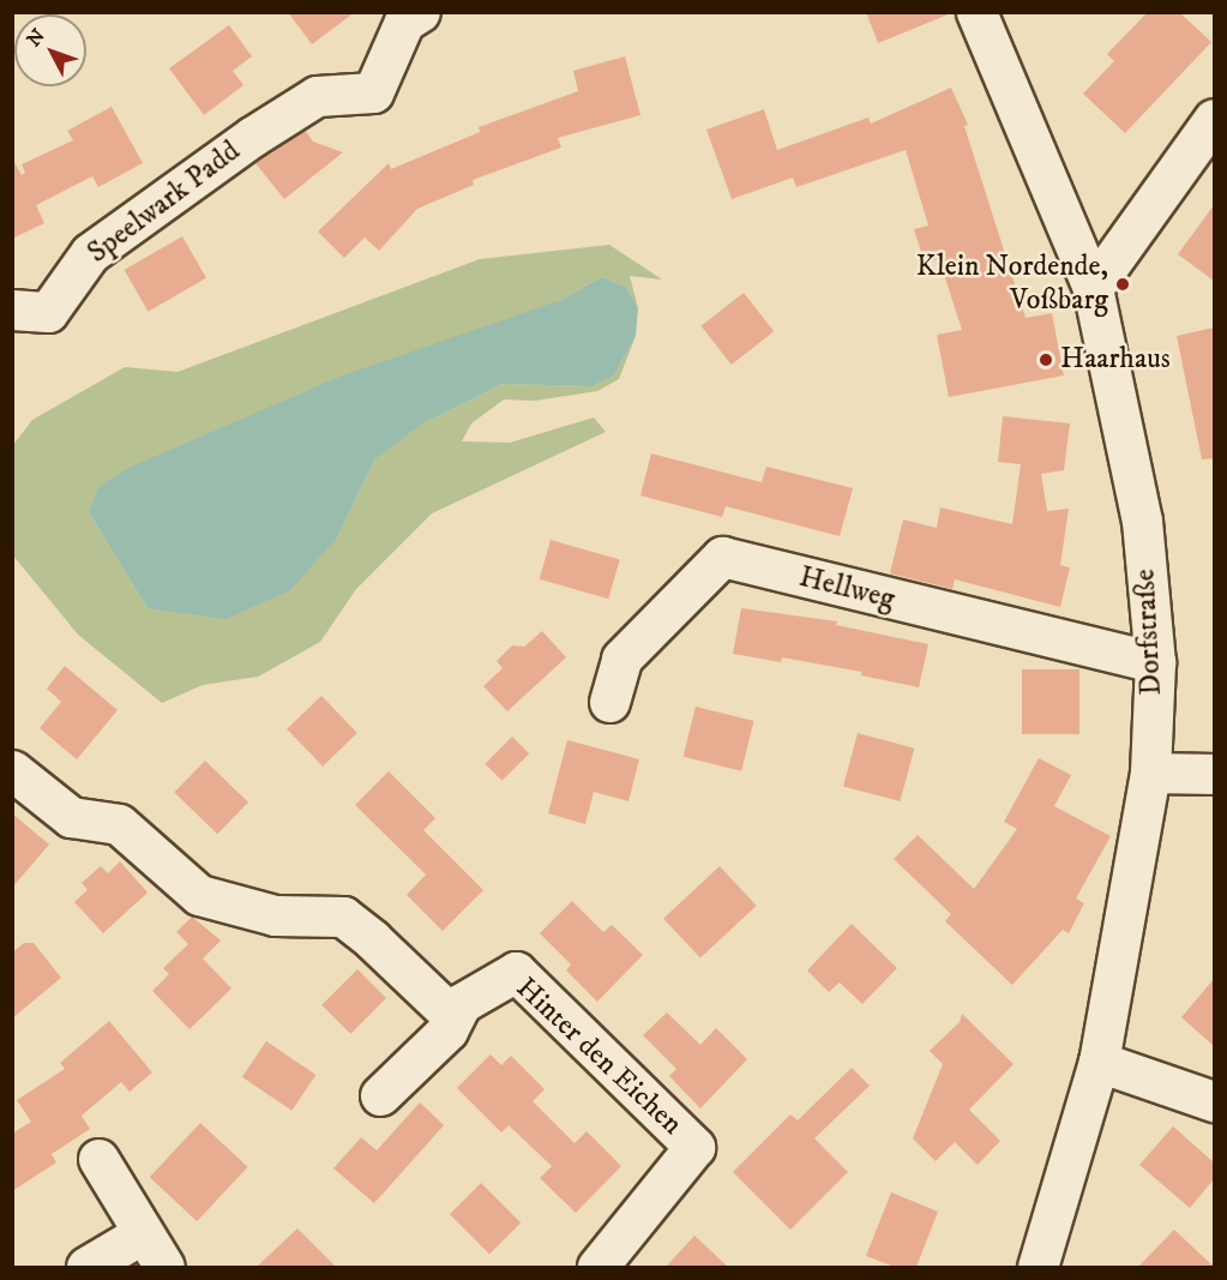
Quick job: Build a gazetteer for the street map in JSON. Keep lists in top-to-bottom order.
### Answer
{
  "streets": {
    "street": [
      "Speelwark Padd",
      "Hellweg",
      "Dorfstraße",
      "Hinter den Eichen"
    ]
  },
  "crossings": [
    ["Hellweg", "Dorfstraße"]
  ],
  "places": ["Klein Nordende, Voßbarg", "Haarhaus"],
  "north": "top left"
}
